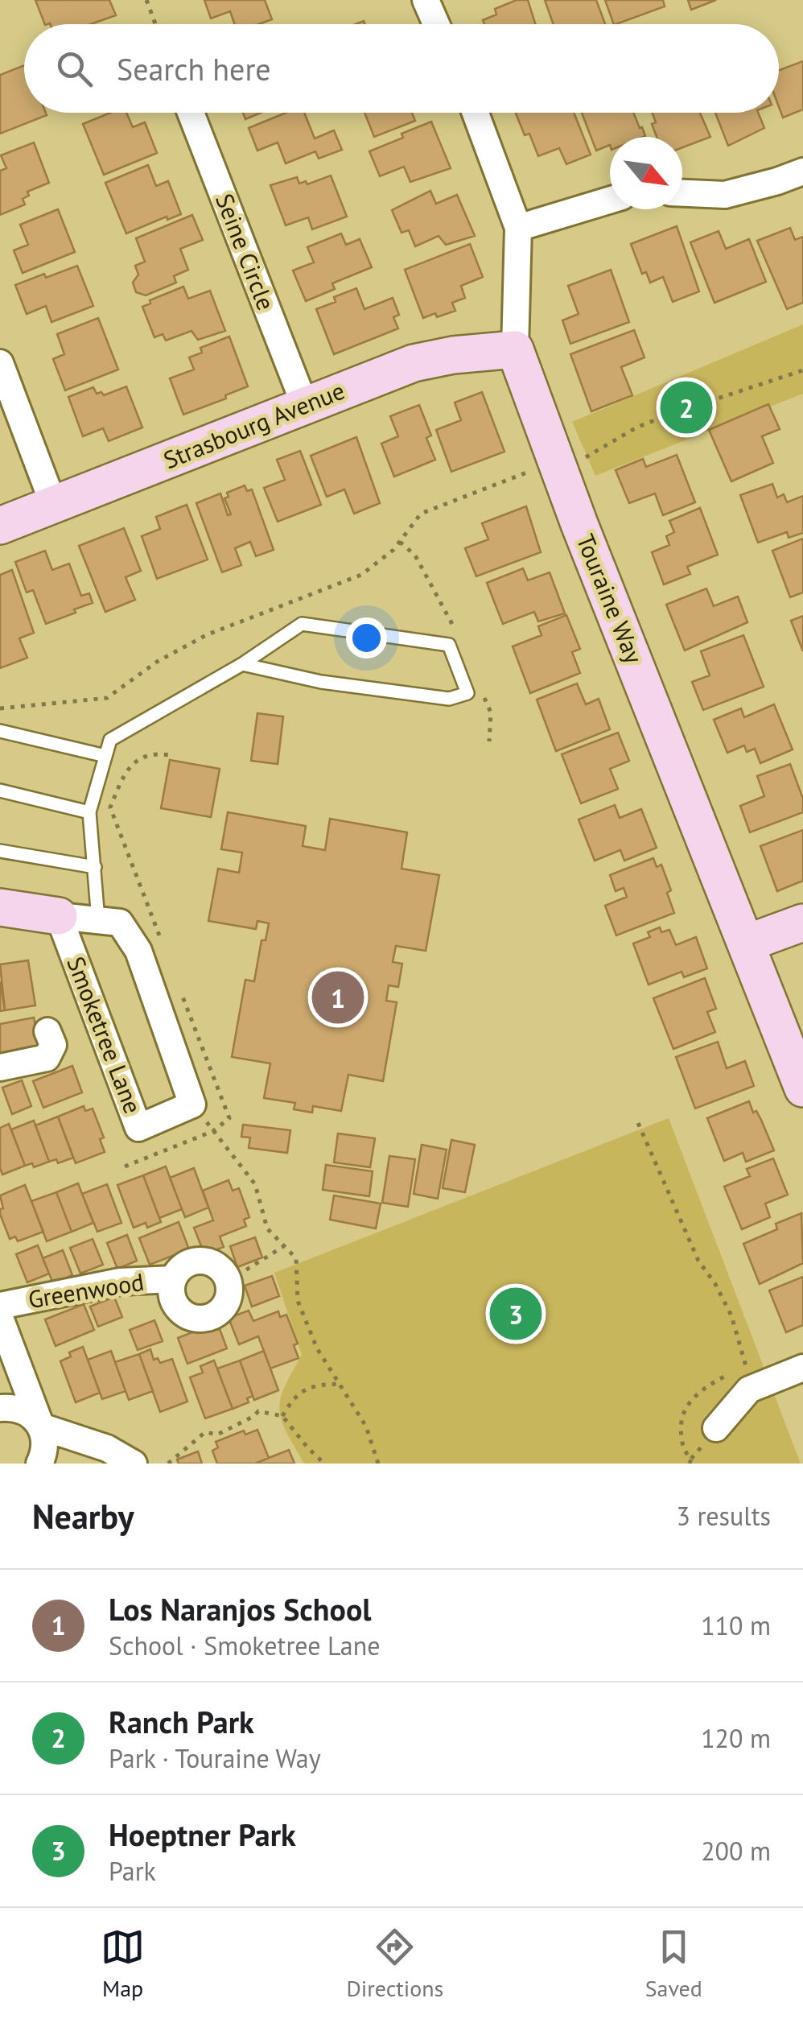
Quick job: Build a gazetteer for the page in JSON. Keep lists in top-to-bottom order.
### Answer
{
  "streets": {
    "street": [
      "Seine Circle",
      "Strasbourg Avenue",
      "Touraine Way",
      "Smoketree Lane",
      "Greenwood"
    ]
  },
  "crossings": [
    ["Seine Circle", "Strasbourg Avenue"],
    ["Strasbourg Avenue", "Touraine Way"]
  ],
  "north": "bottom right",
  "page": {
    "search": "Search here",
    "pins": ["2", "1", "3"],
    "heading": ["Nearby", "3 results"],
    "list": [
      {
        "mark": "1",
        "name": "Los Naranjos School",
        "note": "School · Smoketree Lane",
        "value": "110 m"
      },
      {
        "mark": "2",
        "name": "Ranch Park",
        "note": "Park · Touraine Way",
        "value": "120 m"
      },
      {
        "mark": "3",
        "name": "Hoeptner Park",
        "note": "Park",
        "value": "200 m"
      }
    ],
    "nav": ["Map", "Directions", "Saved"]
  }
}
